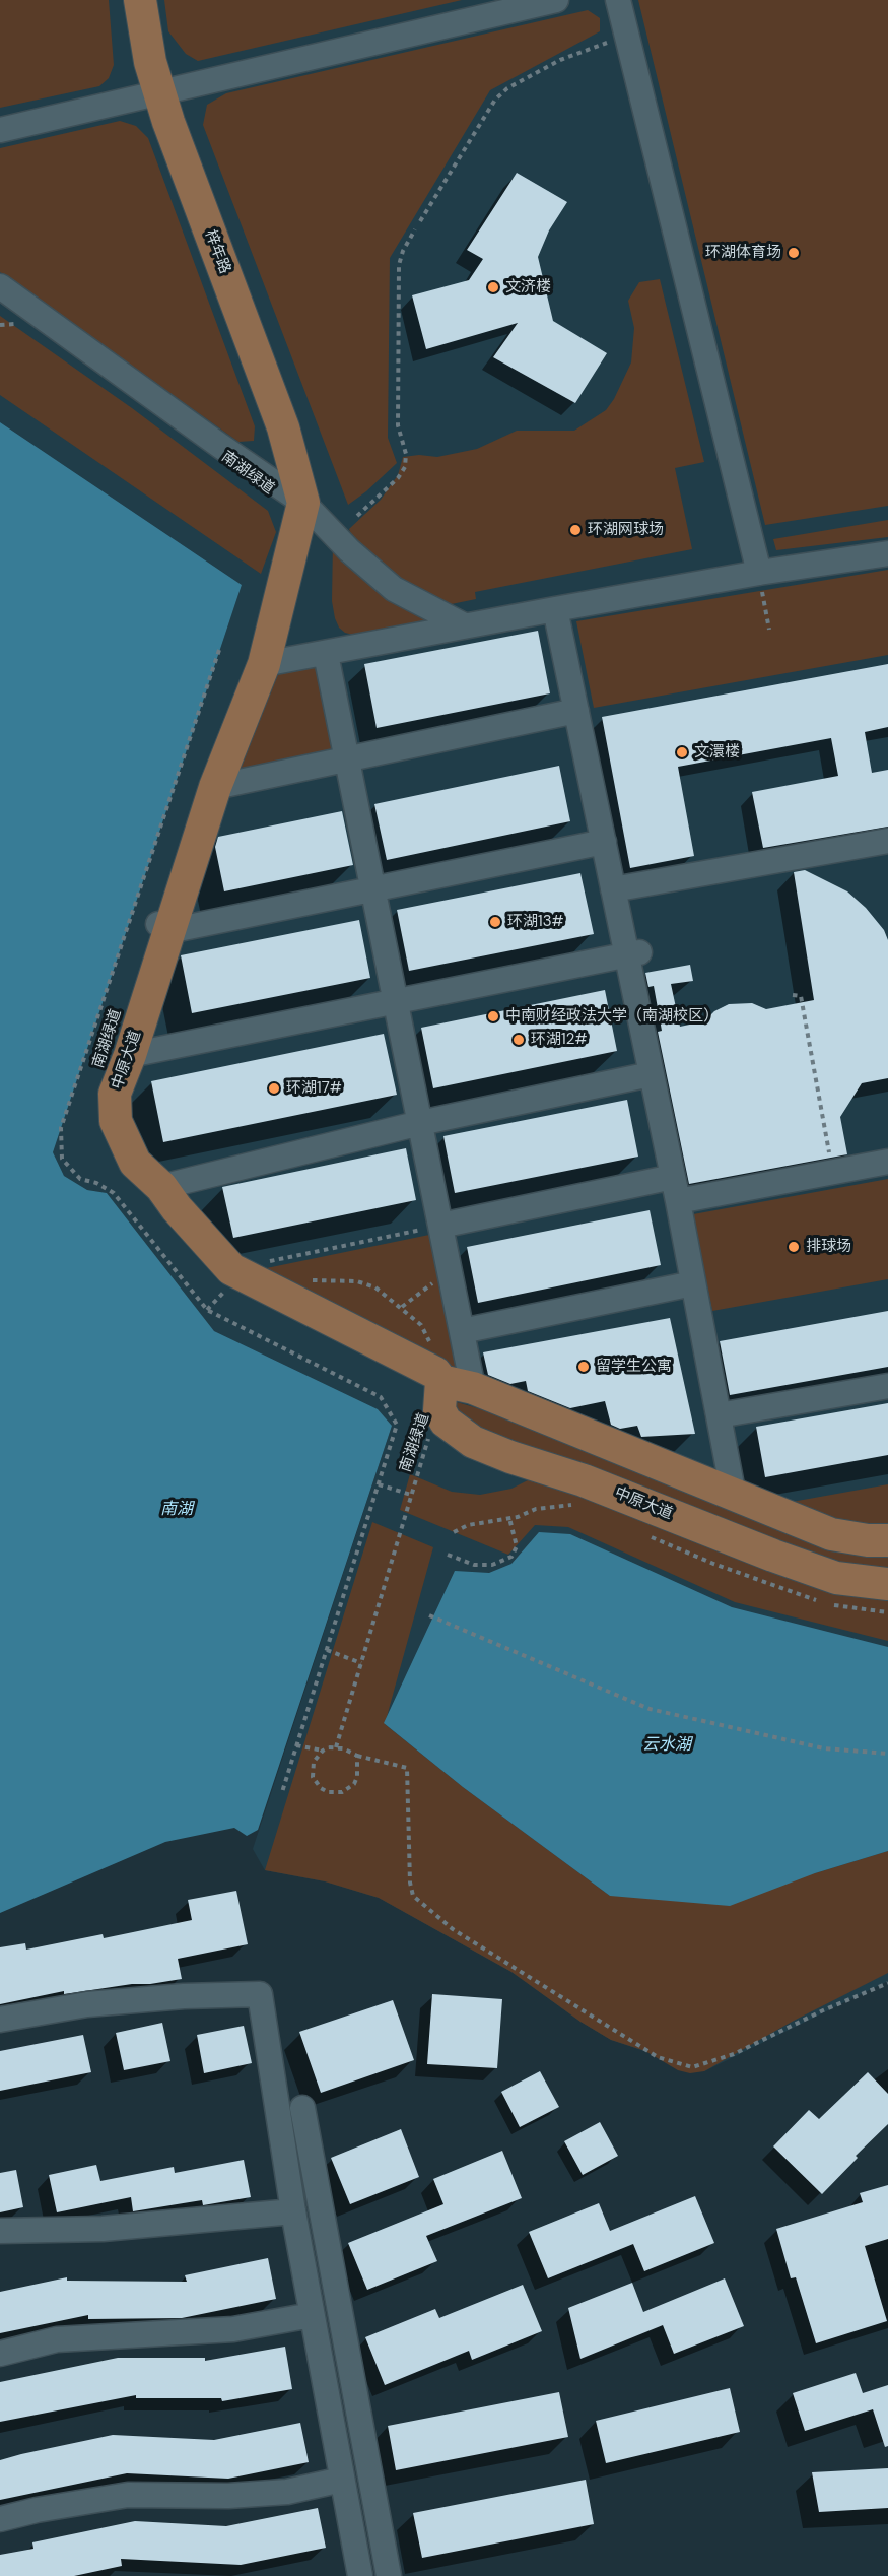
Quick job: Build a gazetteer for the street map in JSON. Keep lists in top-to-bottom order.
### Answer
{
  "streets": {
    "main road": ["梓年路", "中原大道"],
    "path": ["南湖绿道"]
  },
  "crossings": [
    ["梓年路", "中原大道"],
    ["南湖绿道", "中原大道"]
  ],
  "water": ["南湖", "云水湖"],
  "places": [
    "环湖体育场",
    "文济楼",
    "环湖网球场",
    "文澴楼",
    "环湖13#",
    "中南财经政法大学（南湖校区）",
    "环湖12#",
    "环湖17#",
    "排球场",
    "留学生公寓"
  ]
}
